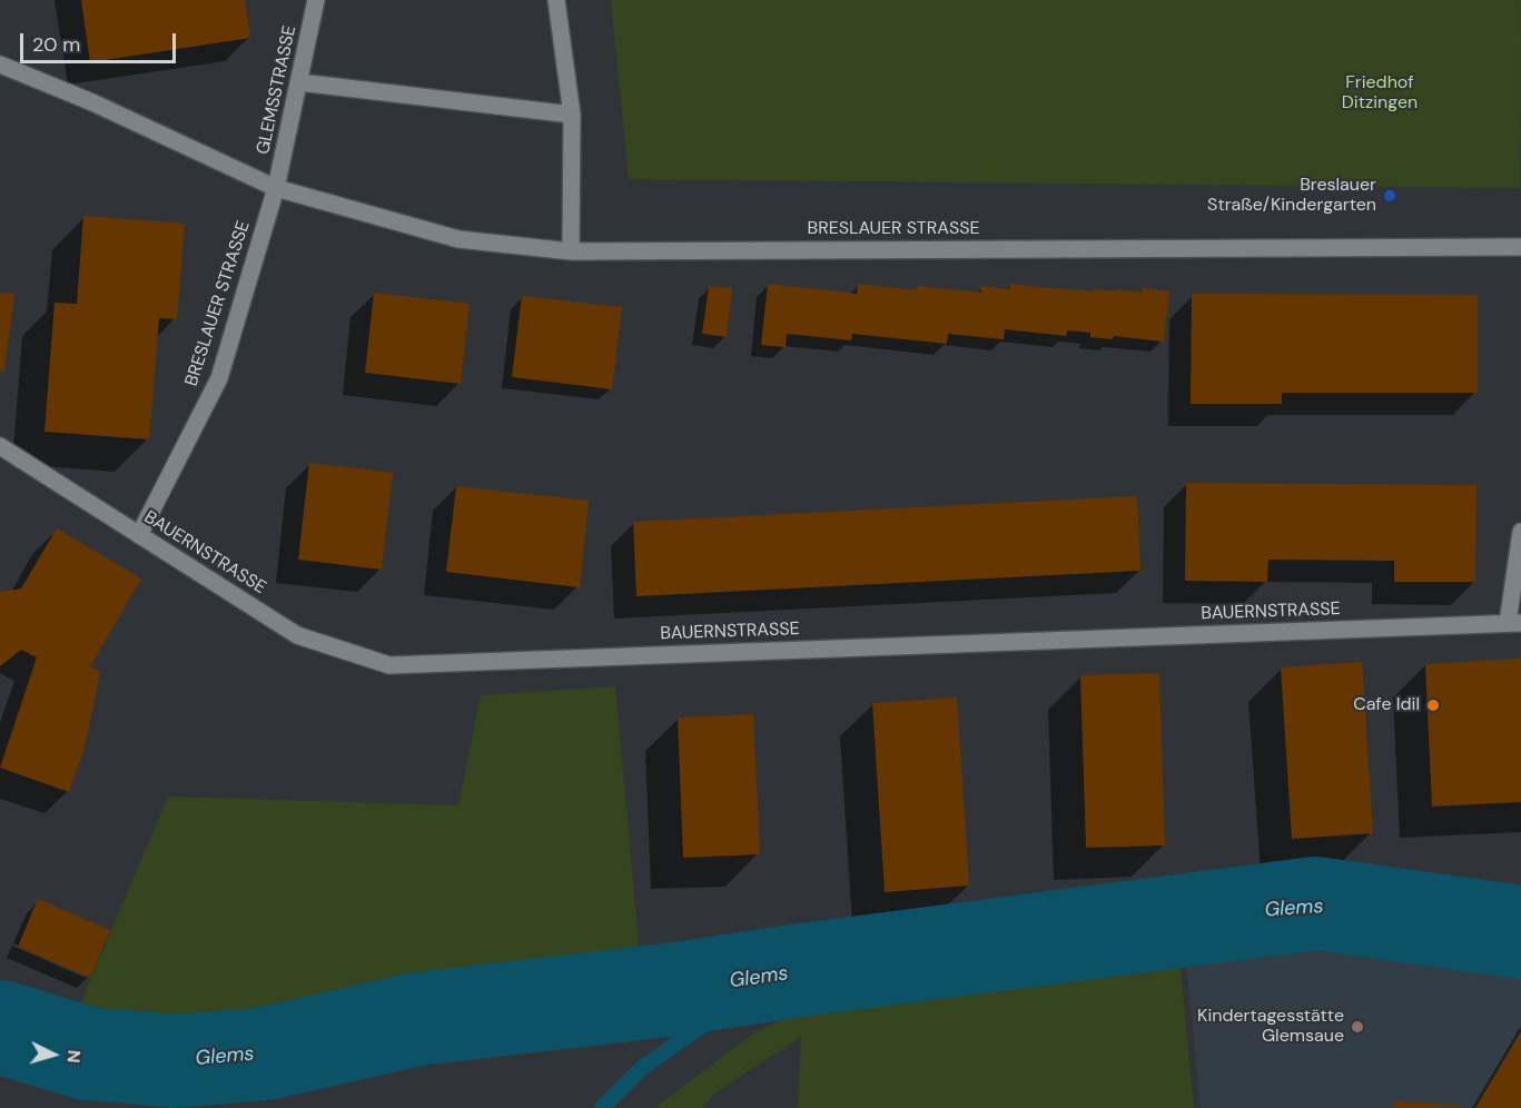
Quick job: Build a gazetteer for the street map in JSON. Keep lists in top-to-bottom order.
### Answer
{
  "streets": {
    "street": ["GLEMSSTRASSE", "BRESLAUER STRASSE", "BAUERNSTRASSE"]
  },
  "crossings": [
    ["GLEMSSTRASSE", "BRESLAUER STRASSE"],
    ["BRESLAUER STRASSE", "BAUERNSTRASSE"]
  ],
  "water": ["Glems"],
  "parks": ["Friedhof Ditzingen"],
  "places": ["Breslauer Straße/Kindergarten", "Cafe Idil", "Kindertagesstätte Glemsaue"],
  "scale_bar": "20 m",
  "north": "right"
}
